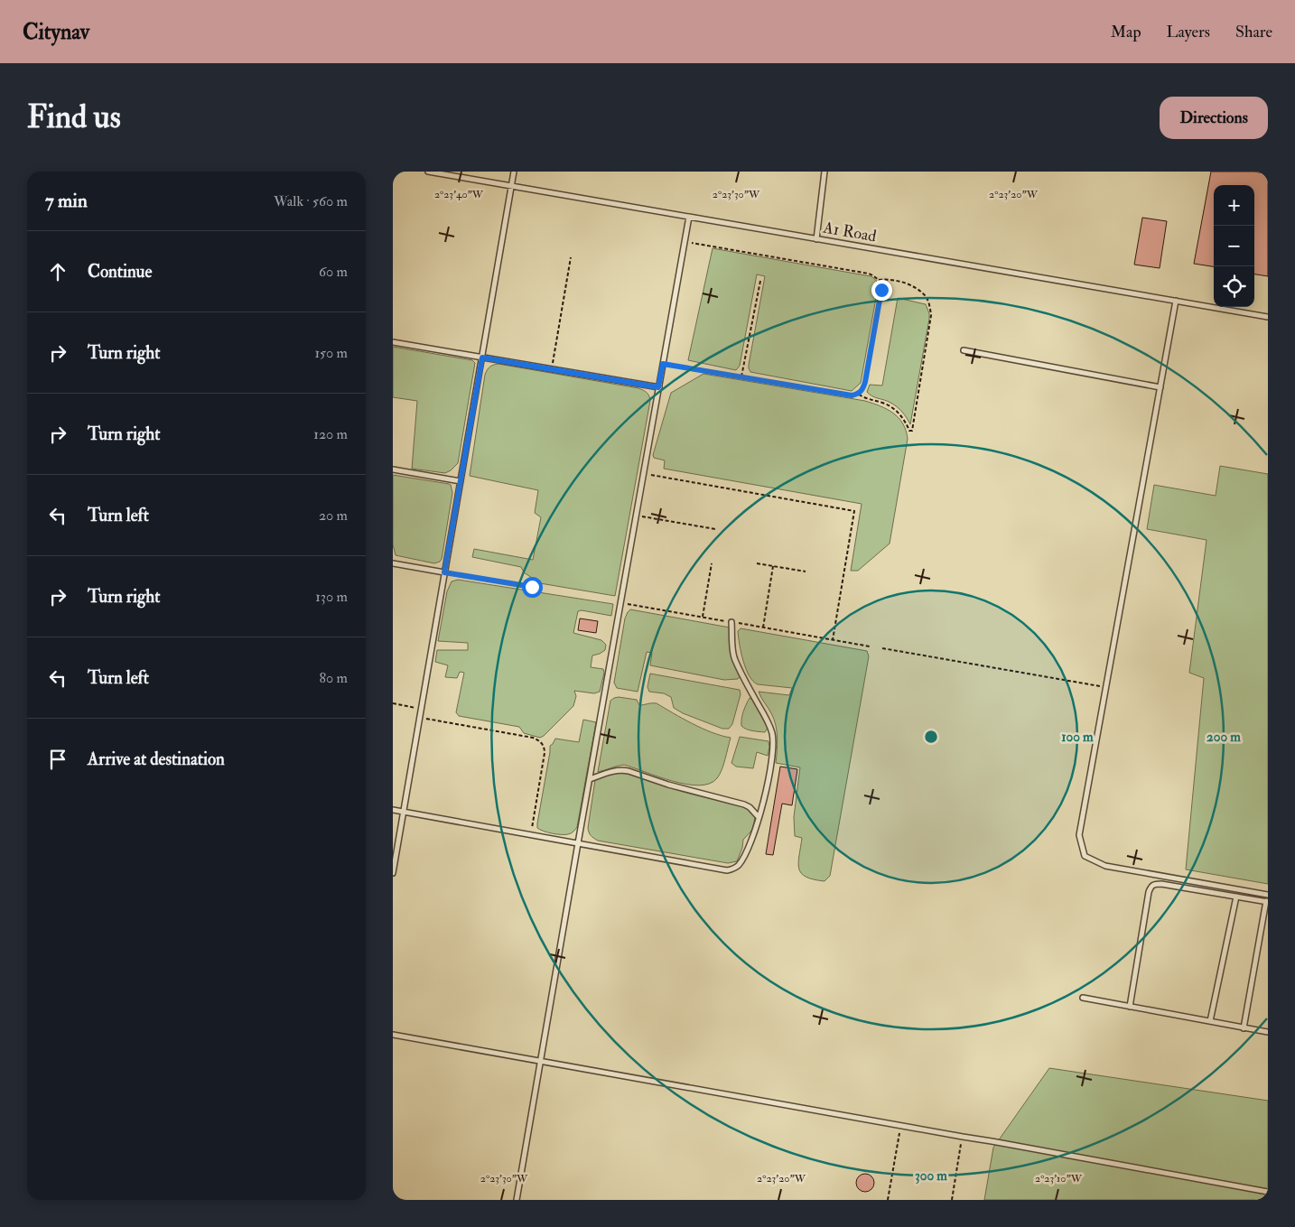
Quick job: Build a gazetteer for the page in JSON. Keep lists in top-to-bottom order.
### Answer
{
  "streets": {
    "lane": ["A1 Road"]
  },
  "page": {
    "header": "Citynav",
    "nav": ["Map", "Layers", "Share"],
    "buttons": "Directions",
    "title": "Find us",
    "heading": ["7 min", "Walk · 560 m"],
    "map_buttons": ["+", "−"],
    "list": [
      ["Continue", "60 m"],
      ["Turn right", "150 m"],
      ["Turn right", "120 m"],
      ["Turn left", "20 m"],
      ["Turn right", "130 m"],
      ["Turn left", "80 m"],
      "Arrive at destination"
    ]
  },
  "coordinates": [
    "2°23'40\"W",
    "2°23'30\"W",
    "2°23'20\"W",
    "2°23'10\"W"
  ],
  "rings": ["100 m", "200 m", "300 m"]
}
